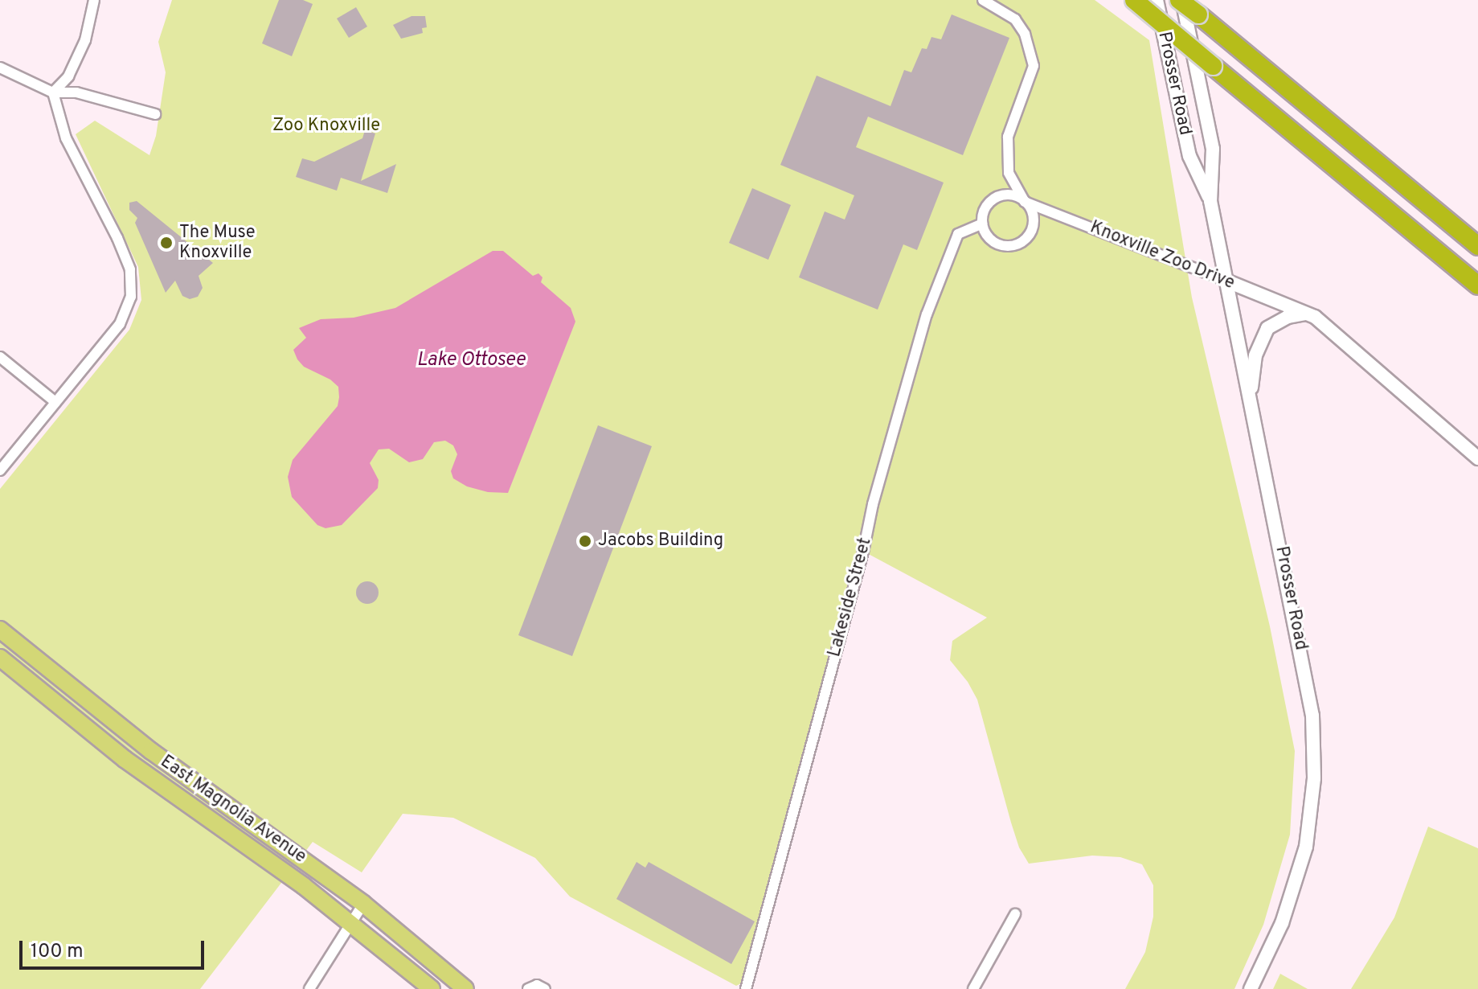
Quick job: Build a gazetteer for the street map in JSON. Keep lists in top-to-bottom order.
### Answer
{
  "streets": {
    "main road": ["East Magnolia Avenue"],
    "street": ["Prosser Road", "Knoxville Zoo Drive", "Lakeside Street"]
  },
  "crossings": [
    ["Prosser Road", "Knoxville Zoo Drive"],
    ["Knoxville Zoo Drive", "Lakeside Street"]
  ],
  "water": ["Lake Ottosee"],
  "parks": ["Zoo Knoxville"],
  "places": ["The Muse Knoxville", "Jacobs Building"],
  "scale_bar": "100 m"
}
